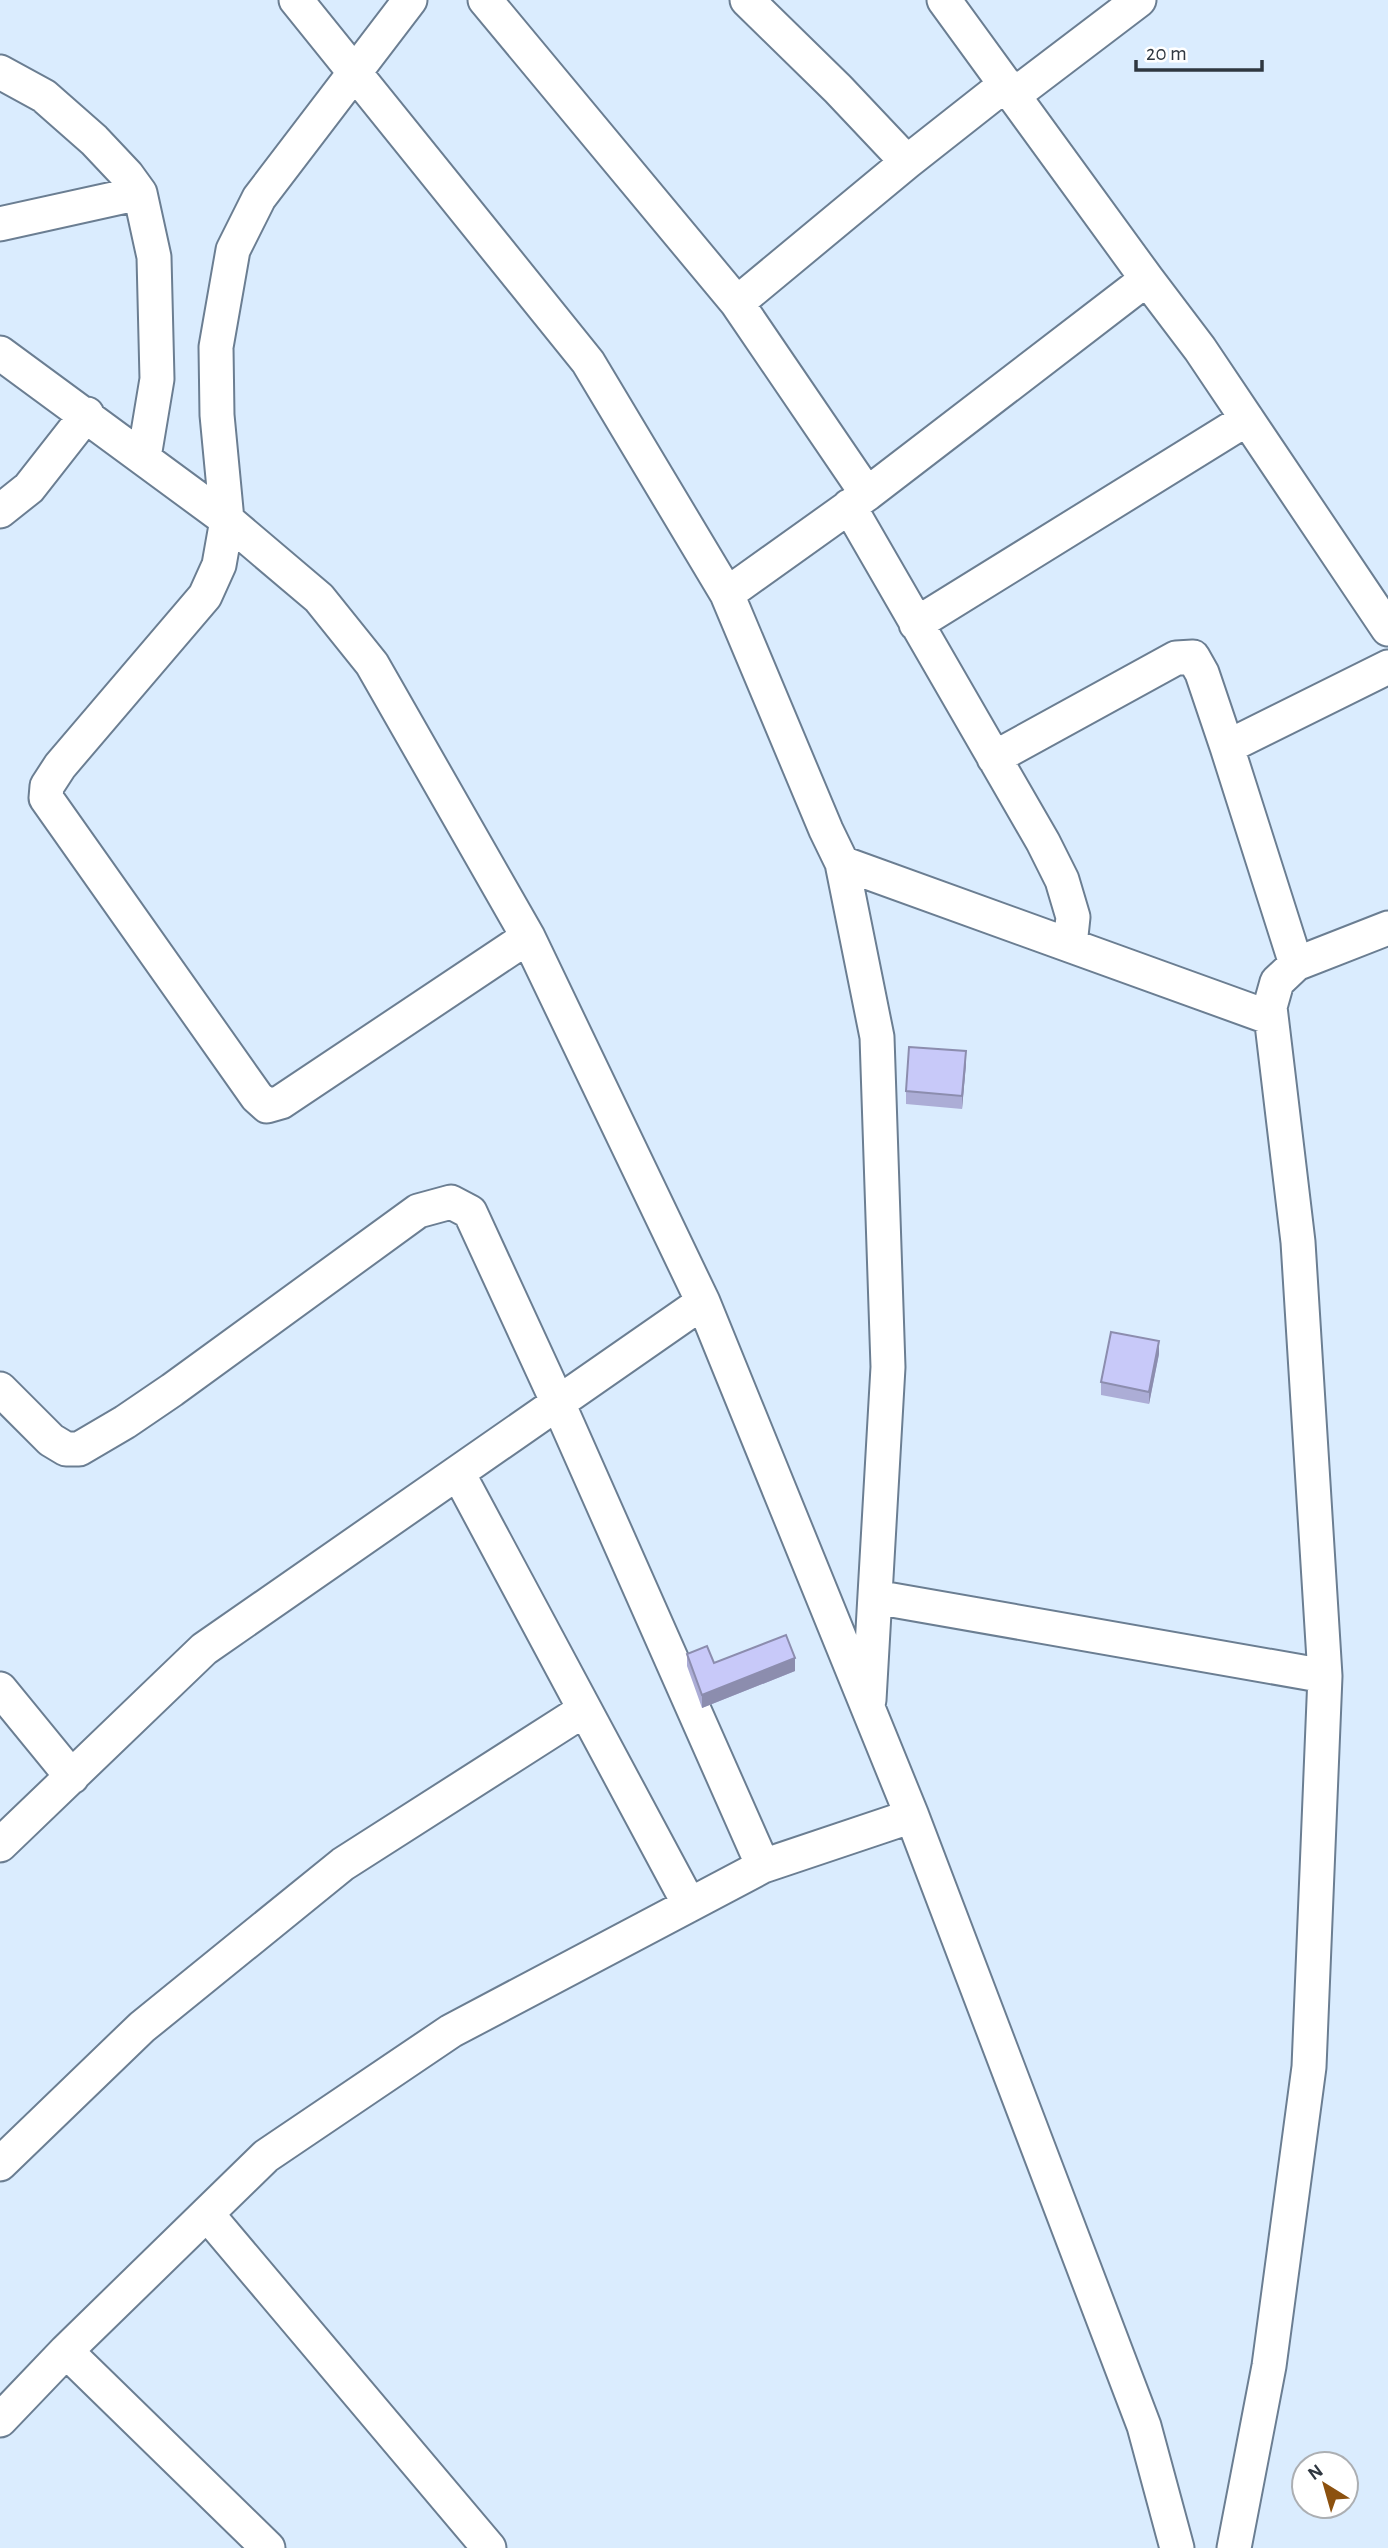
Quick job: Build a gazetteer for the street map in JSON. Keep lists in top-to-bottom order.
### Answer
{
  "scale_bar": "20 m",
  "north": "top left"
}
